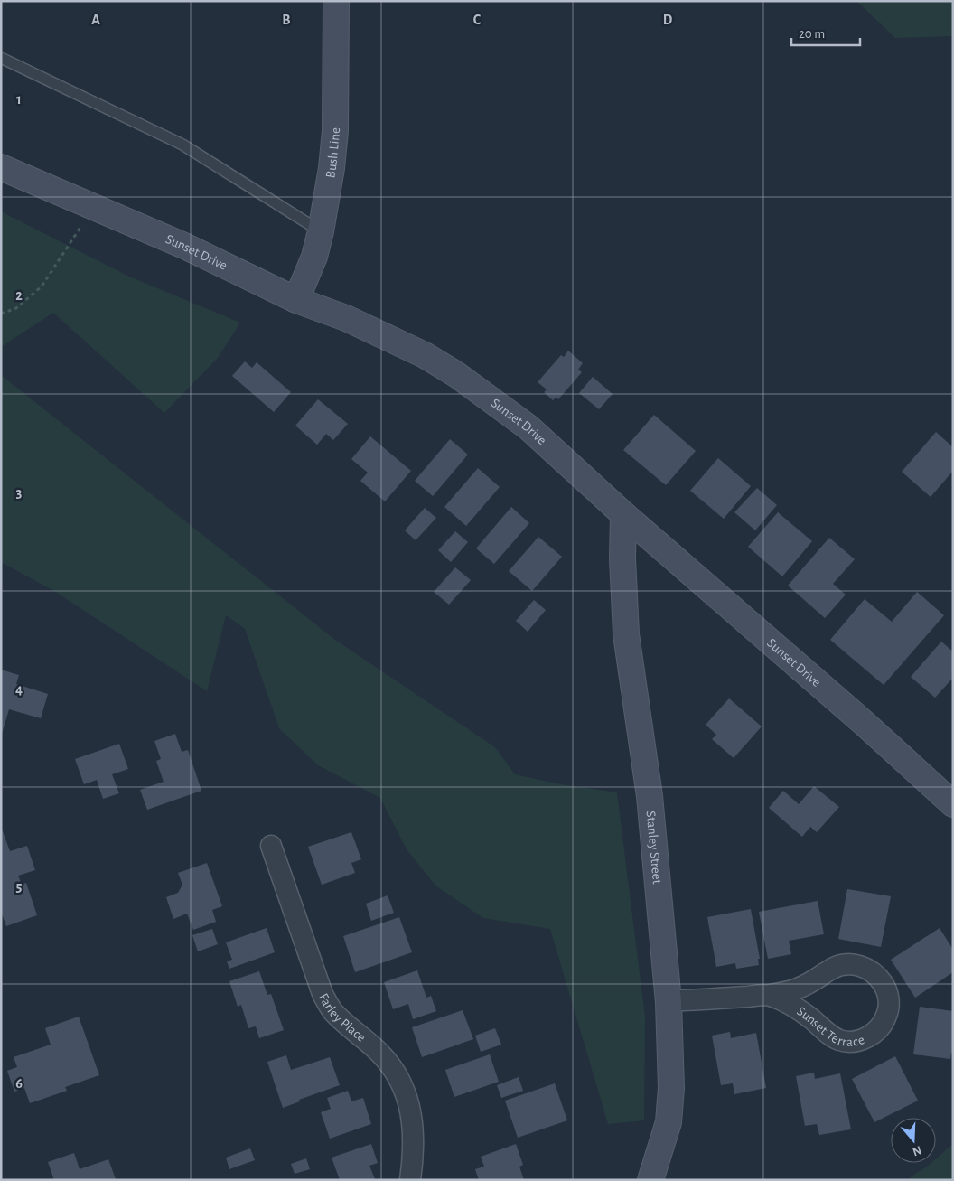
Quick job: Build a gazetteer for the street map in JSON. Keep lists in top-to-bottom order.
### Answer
{
  "streets": {
    "main road": ["Bush Line", "Sunset Drive", "Stanley Street"],
    "street": ["Farley Place", "Sunset Terrace"]
  },
  "crossings": [
    ["Bush Line", "Sunset Drive"],
    ["Sunset Drive", "Stanley Street"],
    ["Stanley Street", "Sunset Terrace"]
  ],
  "scale_bar": "20 m",
  "north": "bottom",
  "grid": {
    "columns": [
      "A",
      "B",
      "C",
      "D"
    ],
    "rows": [
      "1",
      "2",
      "3",
      "4",
      "5",
      "6"
    ]
  }
}
